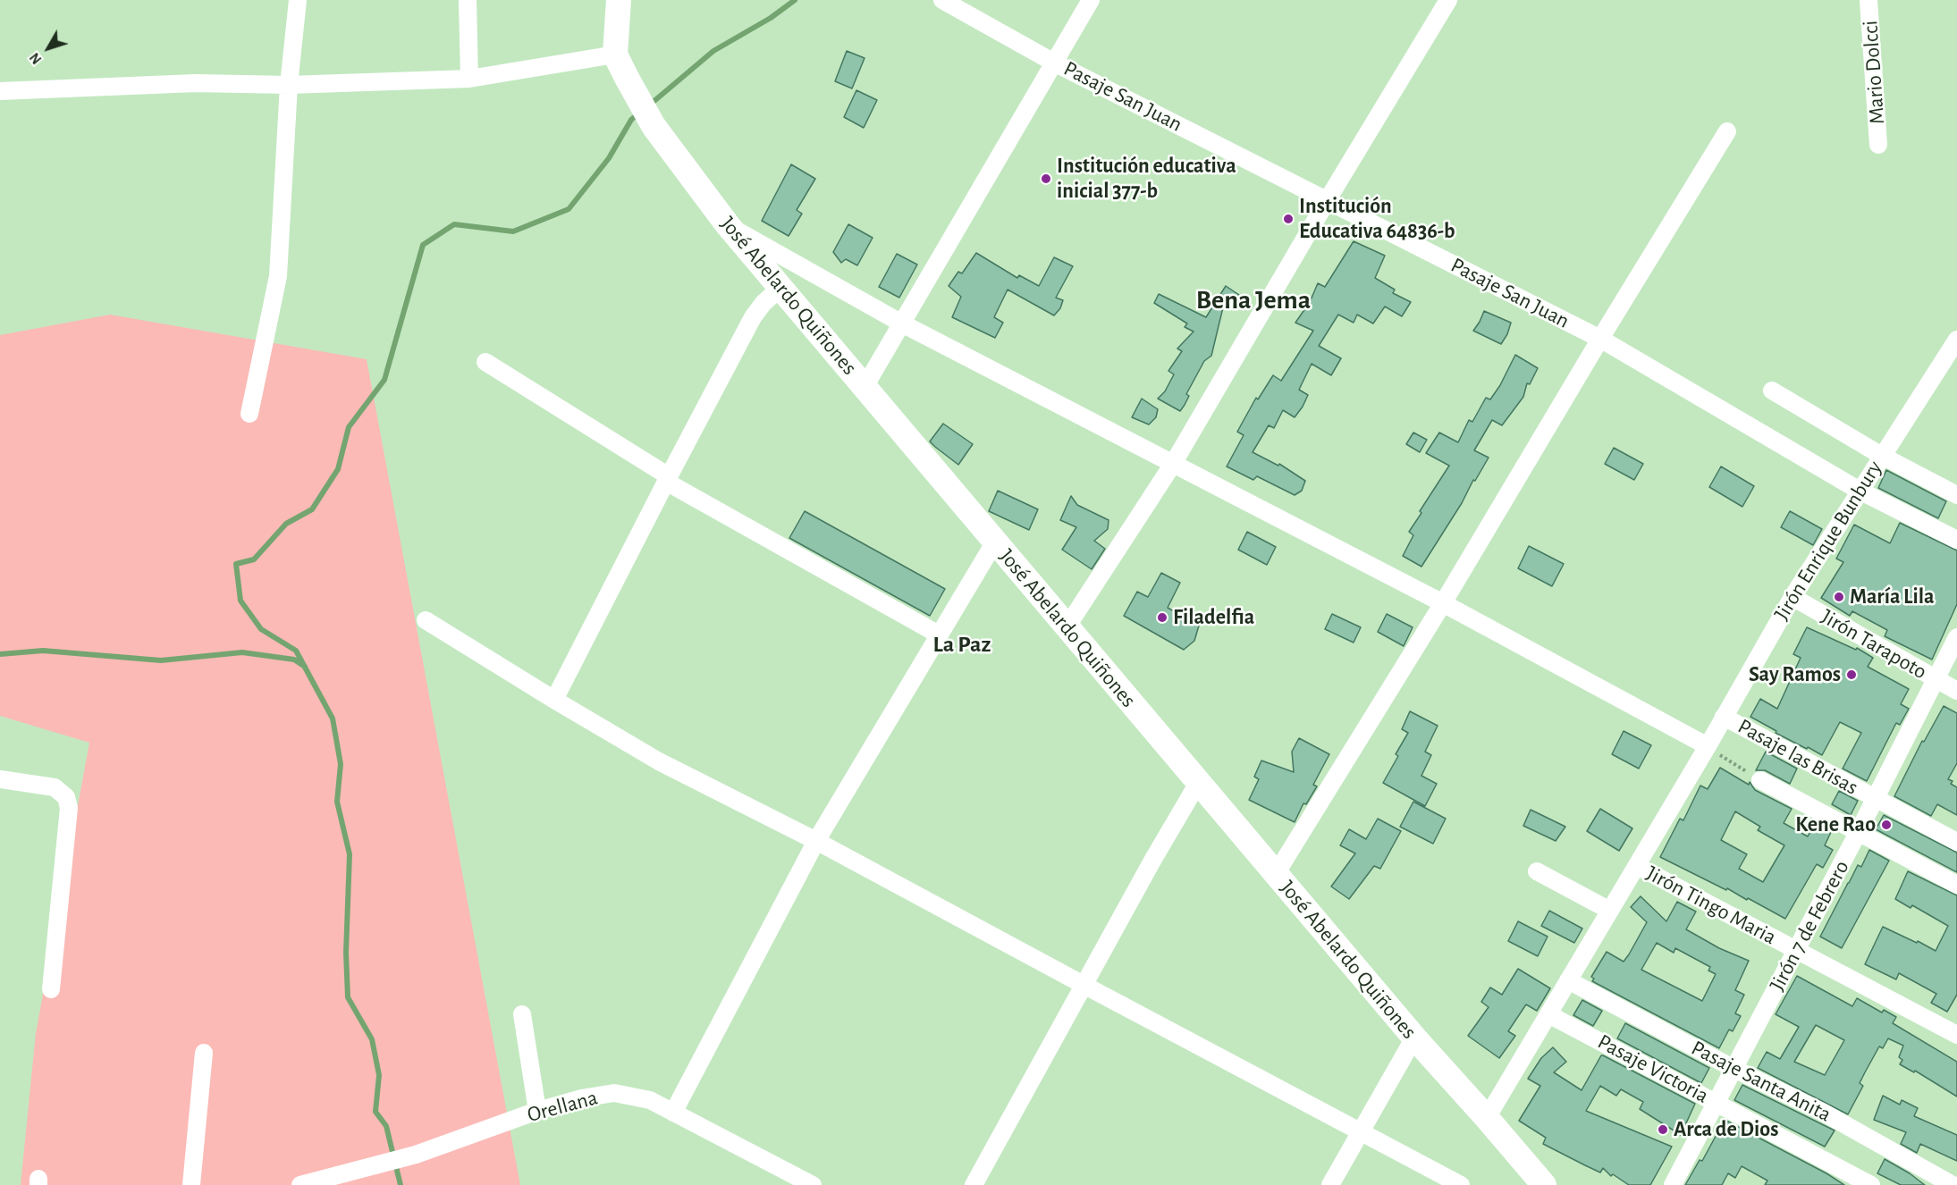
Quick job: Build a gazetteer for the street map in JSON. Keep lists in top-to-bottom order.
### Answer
{
  "streets": {
    "street": [
      "Mario Dolcci",
      "Pasaje San Juan",
      "José Abelardo Quiñones",
      "Jirón Enrique Bunbury",
      "Jirón Tarapoto",
      "Pasaje las Brisas",
      "Jirón Tingo Maria",
      "Jirón 7 de Febrero",
      "Pasaje Victoria",
      "Pasaje Santa Anita",
      "Orellana"
    ]
  },
  "crossings": [
    ["Pasaje San Juan", "Jirón Enrique Bunbury"],
    ["José Abelardo Quiñones", "Jirón Enrique Bunbury"],
    ["Jirón Enrique Bunbury", "Jirón Tarapoto"],
    ["Jirón Enrique Bunbury", "Pasaje las Brisas"],
    ["Jirón Enrique Bunbury", "Jirón Tingo Maria"],
    ["Jirón Enrique Bunbury", "Pasaje Victoria"],
    ["Jirón Enrique Bunbury", "Pasaje Santa Anita"],
    ["Jirón Tarapoto", "Jirón 7 de Febrero"],
    ["Pasaje las Brisas", "Jirón 7 de Febrero"],
    ["Jirón Tingo Maria", "Jirón 7 de Febrero"],
    ["Jirón 7 de Febrero", "Pasaje Victoria"],
    ["Jirón 7 de Febrero", "Pasaje Santa Anita"]
  ],
  "districts": ["Bena Jema", "La Paz"],
  "places": [
    "Institución educativa inicial 377-b",
    "Institución Educativa 64836-b",
    "María Lila",
    "Filadelfia",
    "Say Ramos",
    "Kene Rao",
    "Arca de Dios"
  ],
  "north": "bottom left"
}
